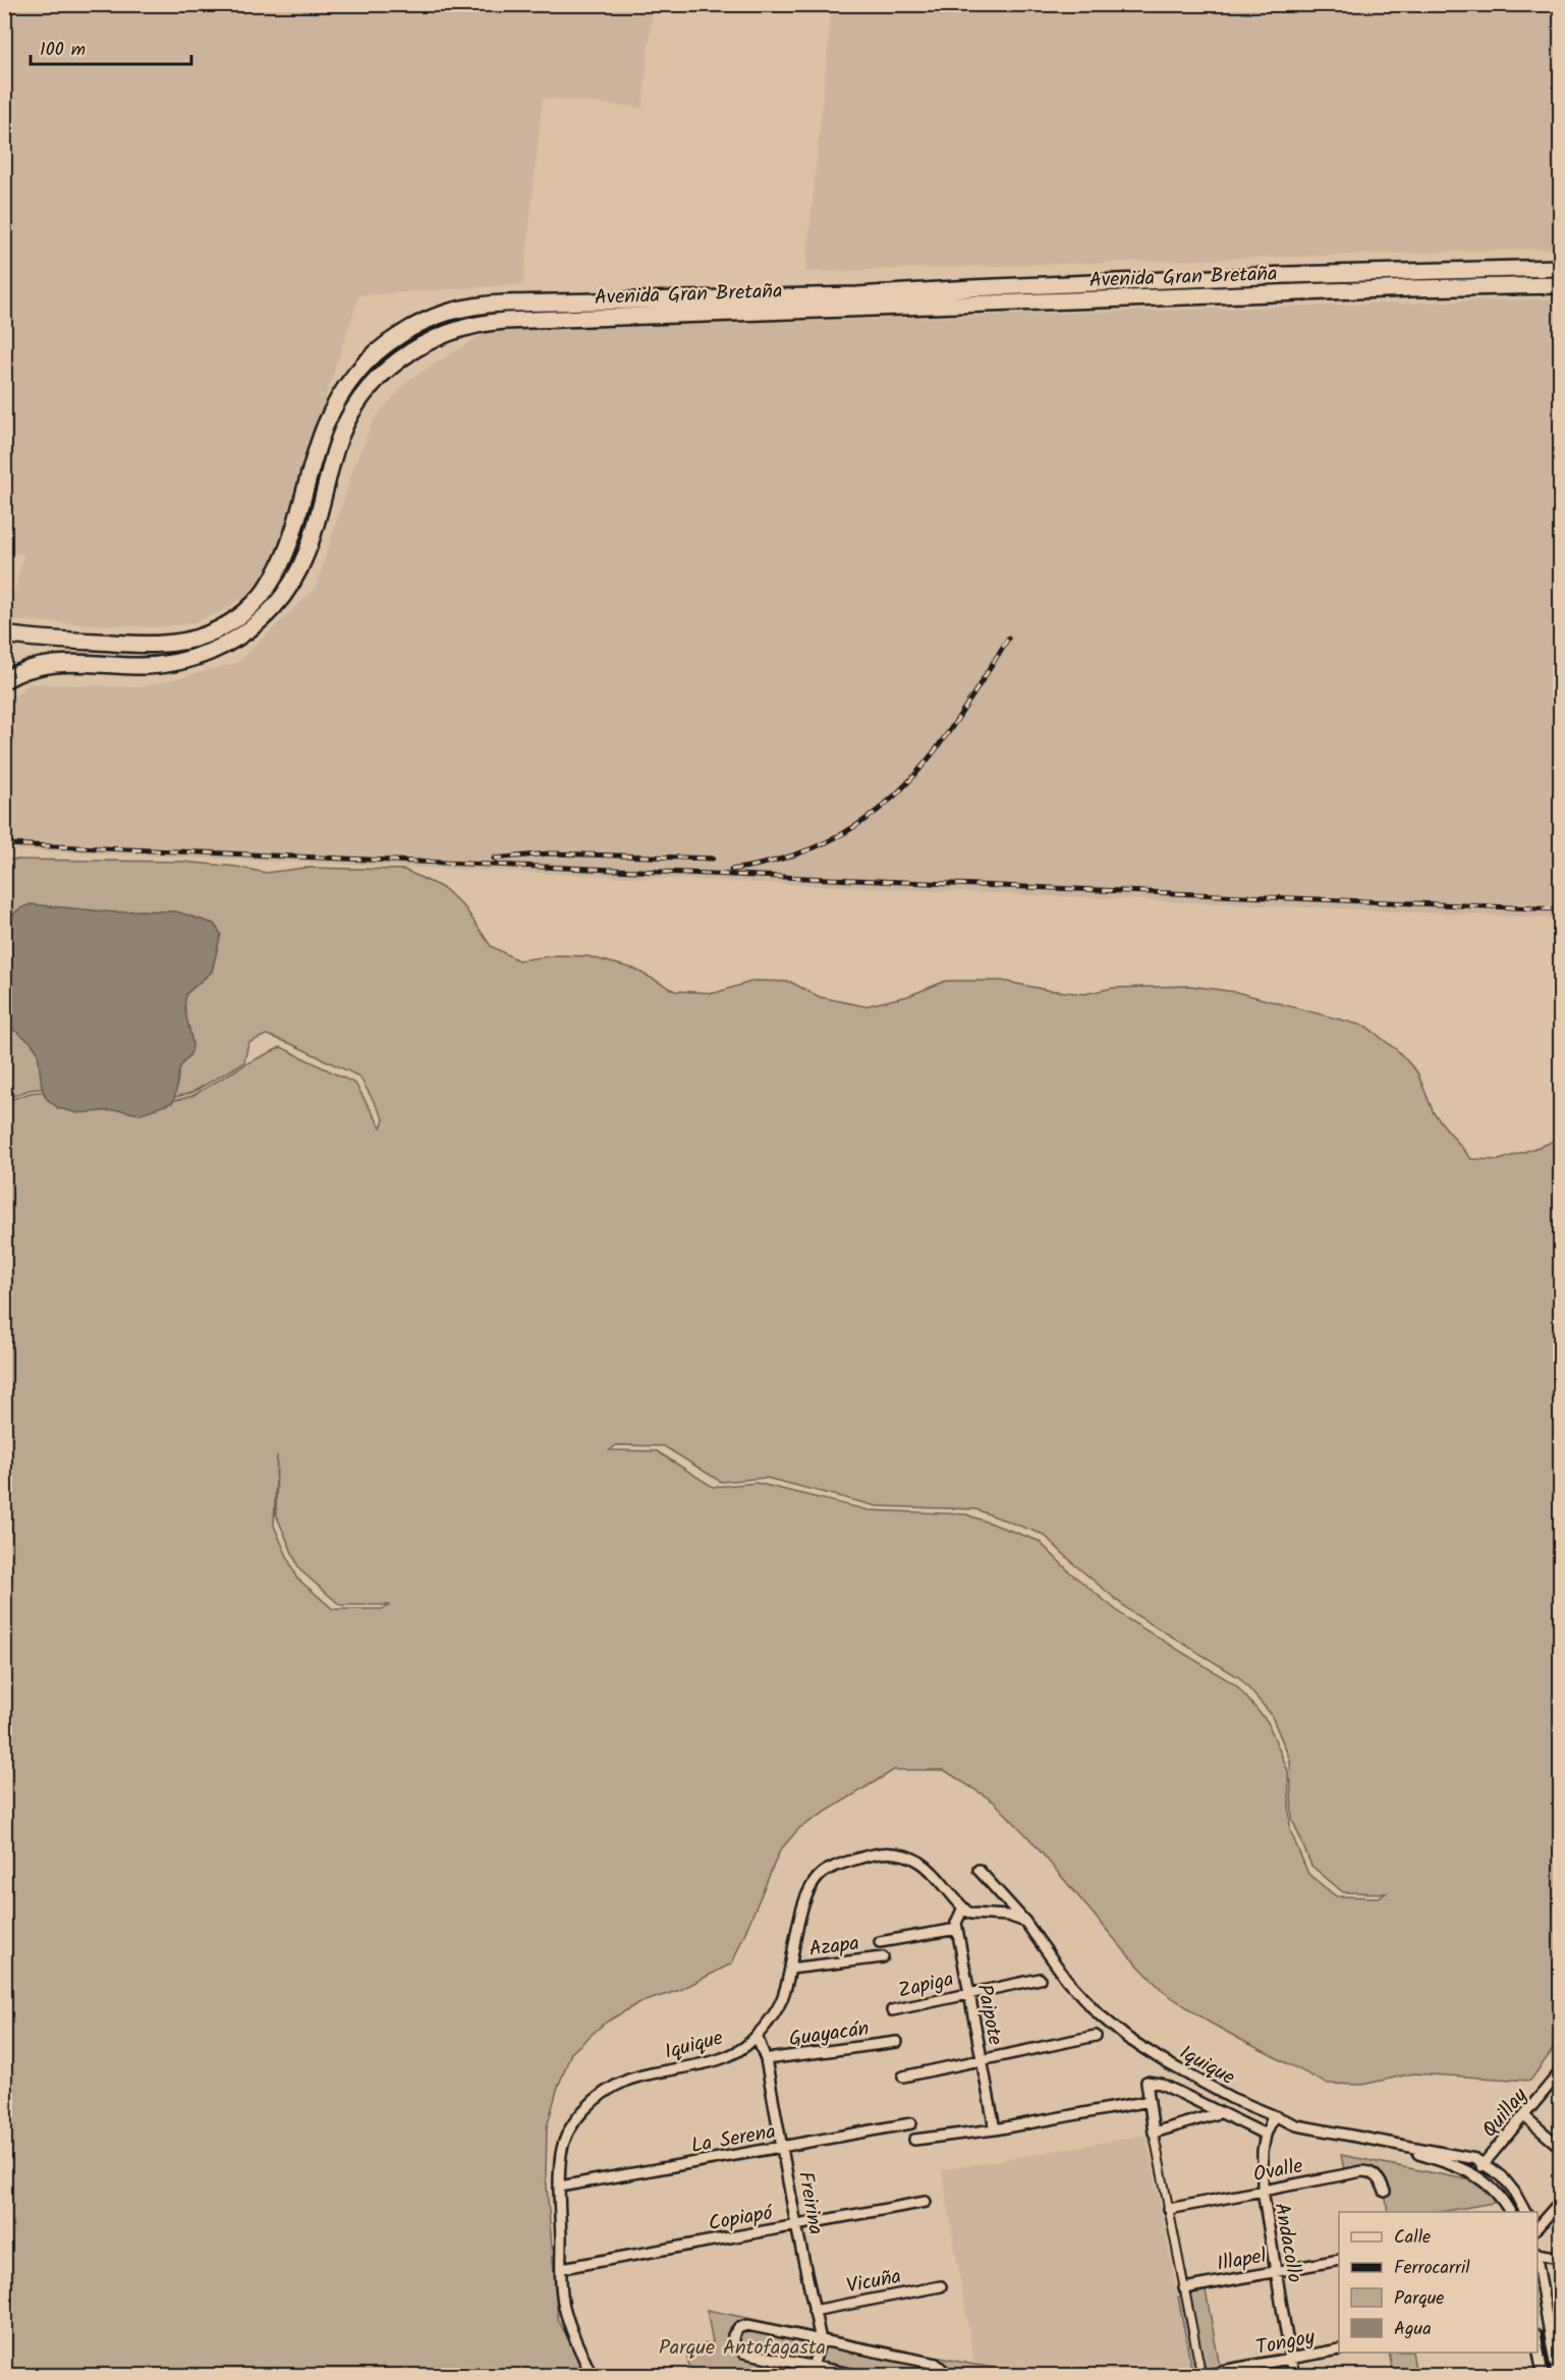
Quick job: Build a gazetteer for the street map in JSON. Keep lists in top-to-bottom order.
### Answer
{
  "streets": {
    "main road": ["Avenida Gran Bretaña"],
    "street": [
      "Azapa",
      "Zapiga",
      "Paipote",
      "Guayacán",
      "Iquique",
      "Quillay",
      "La Serena",
      "Ovalle",
      "Freirina",
      "Copiapó",
      "Andacollo",
      "Illapel",
      "Vicuña",
      "Tongoy"
    ]
  },
  "crossings": [
    ["Azapa", "Paipote"],
    ["Azapa", "Iquique"],
    ["Zapiga", "Paipote"],
    ["Paipote", "Iquique"],
    ["Guayacán", "Freirina"],
    ["Iquique", "La Serena"],
    ["Iquique", "Freirina"],
    ["Iquique", "Copiapó"],
    ["Iquique", "Andacollo"],
    ["La Serena", "Freirina"],
    ["Ovalle", "Andacollo"],
    ["Freirina", "Copiapó"],
    ["Freirina", "Vicuña"],
    ["Andacollo", "Illapel"],
    ["Andacollo", "Tongoy"]
  ],
  "parks": ["Parque Antofagasta"],
  "legend": [
    "Calle",
    "Ferrocarril",
    "Parque",
    "Agua"
  ],
  "scale_bar": "100 m"
}
